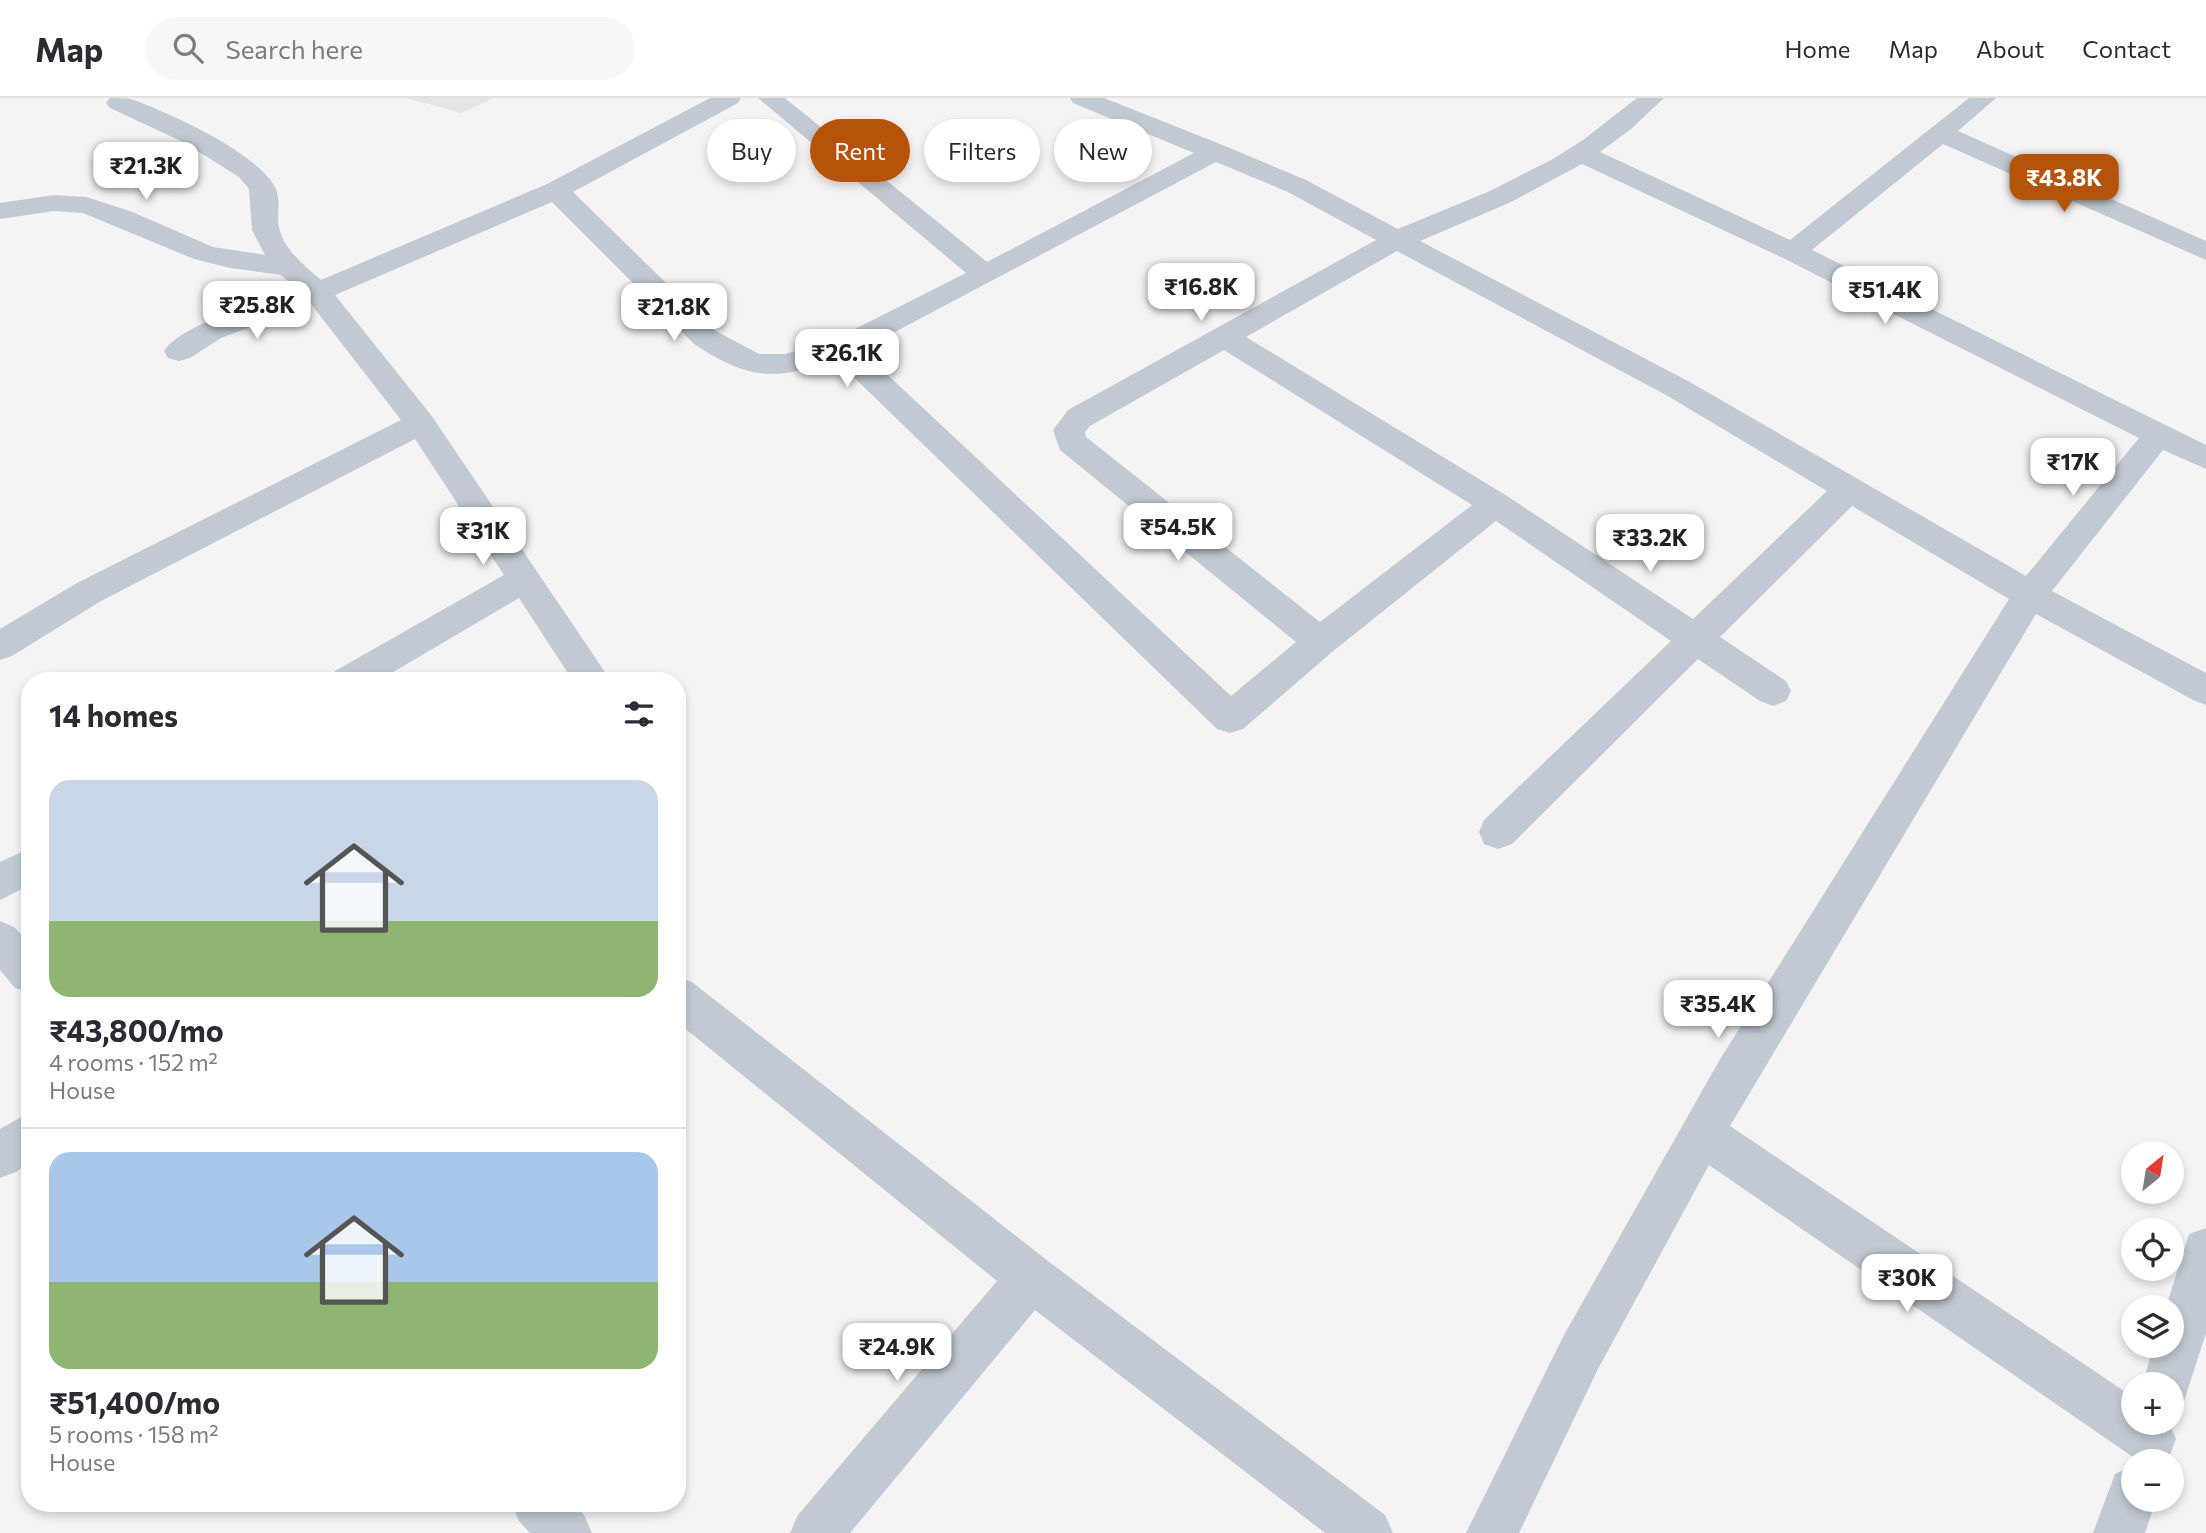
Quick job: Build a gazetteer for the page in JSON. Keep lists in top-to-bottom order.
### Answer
{
  "north": "top right",
  "page": {
    "header": "Map",
    "search": "Search here",
    "nav": [
      "Home",
      "Map",
      "About",
      "Contact"
    ],
    "chip": [
      "Buy",
      "Rent",
      "Filters",
      "New"
    ],
    "price": [
      "₹21.3K",
      "₹43.8K",
      "₹16.8K",
      "₹51.4K",
      "₹25.8K",
      "₹21.8K",
      "₹26.1K",
      "₹17K",
      "₹54.5K",
      "₹31K",
      "₹33.2K",
      "₹35.4K",
      "₹30K",
      "₹24.9K"
    ],
    "heading": "14 homes",
    "list": [
      {
        "name": "₹43,800/mo",
        "note": "4 rooms · 152 m² · House"
      },
      {
        "name": "₹51,400/mo",
        "note": "5 rooms · 158 m² · House"
      }
    ],
    "map_buttons": ["+", "−"]
  }
}
